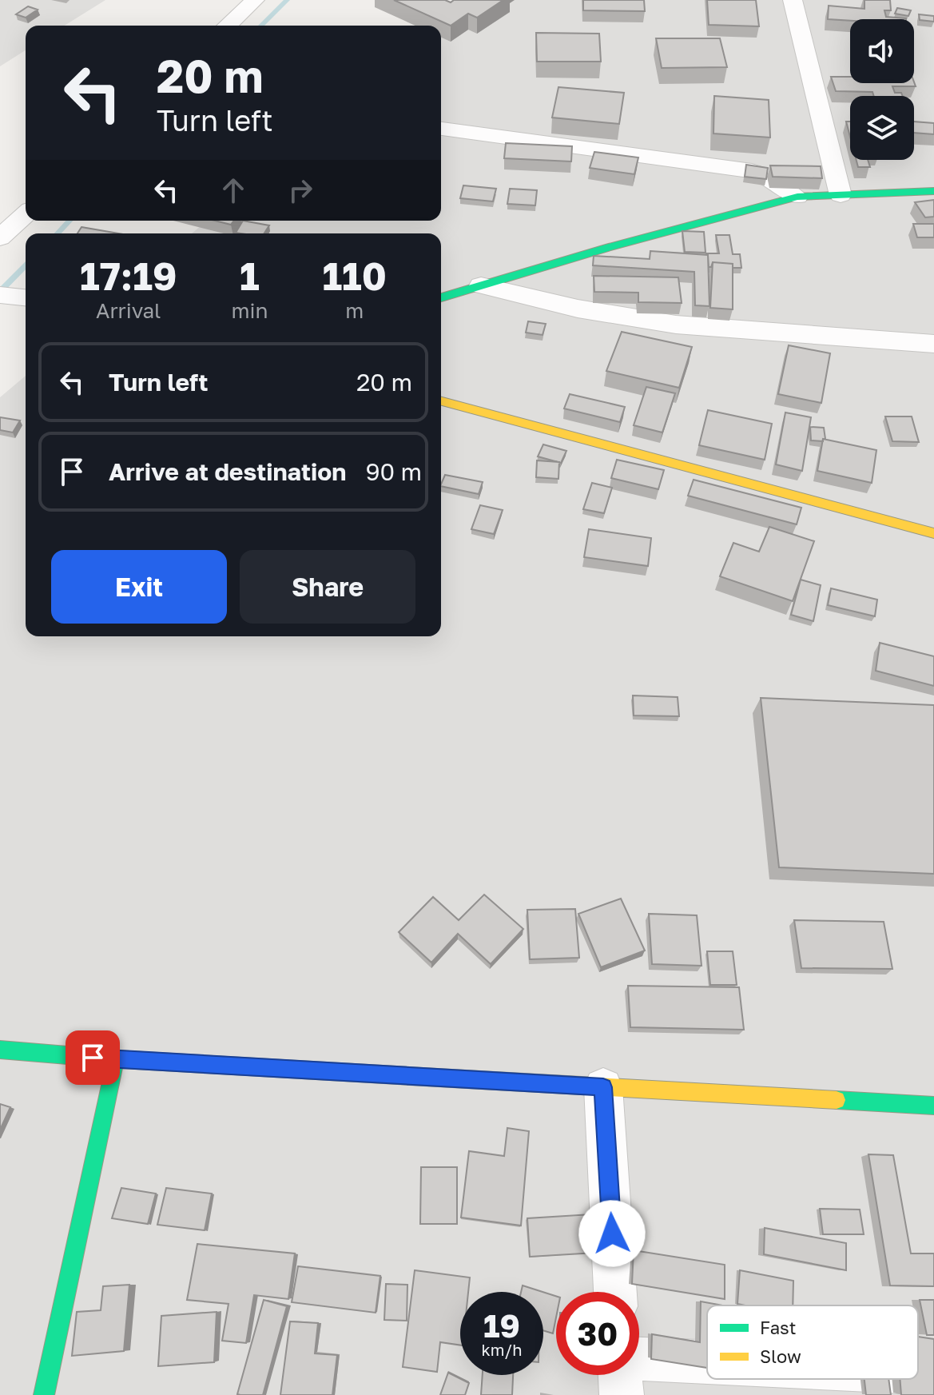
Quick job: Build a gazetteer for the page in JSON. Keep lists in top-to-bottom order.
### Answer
{
  "legend": ["Fast", "Slow"],
  "page": {
    "turn": ["20 m", "Turn left"],
    "eta": [
      "17:19",
      "Arrival",
      "1",
      "min",
      "110",
      "m"
    ],
    "list": [
      {
        "name": "Turn left",
        "value": "20 m"
      },
      {
        "name": "Arrive at destination",
        "value": "90 m"
      }
    ],
    "buttons": ["Exit", "Share"],
    "speed": "19 km/h",
    "limit": "30"
  }
}
